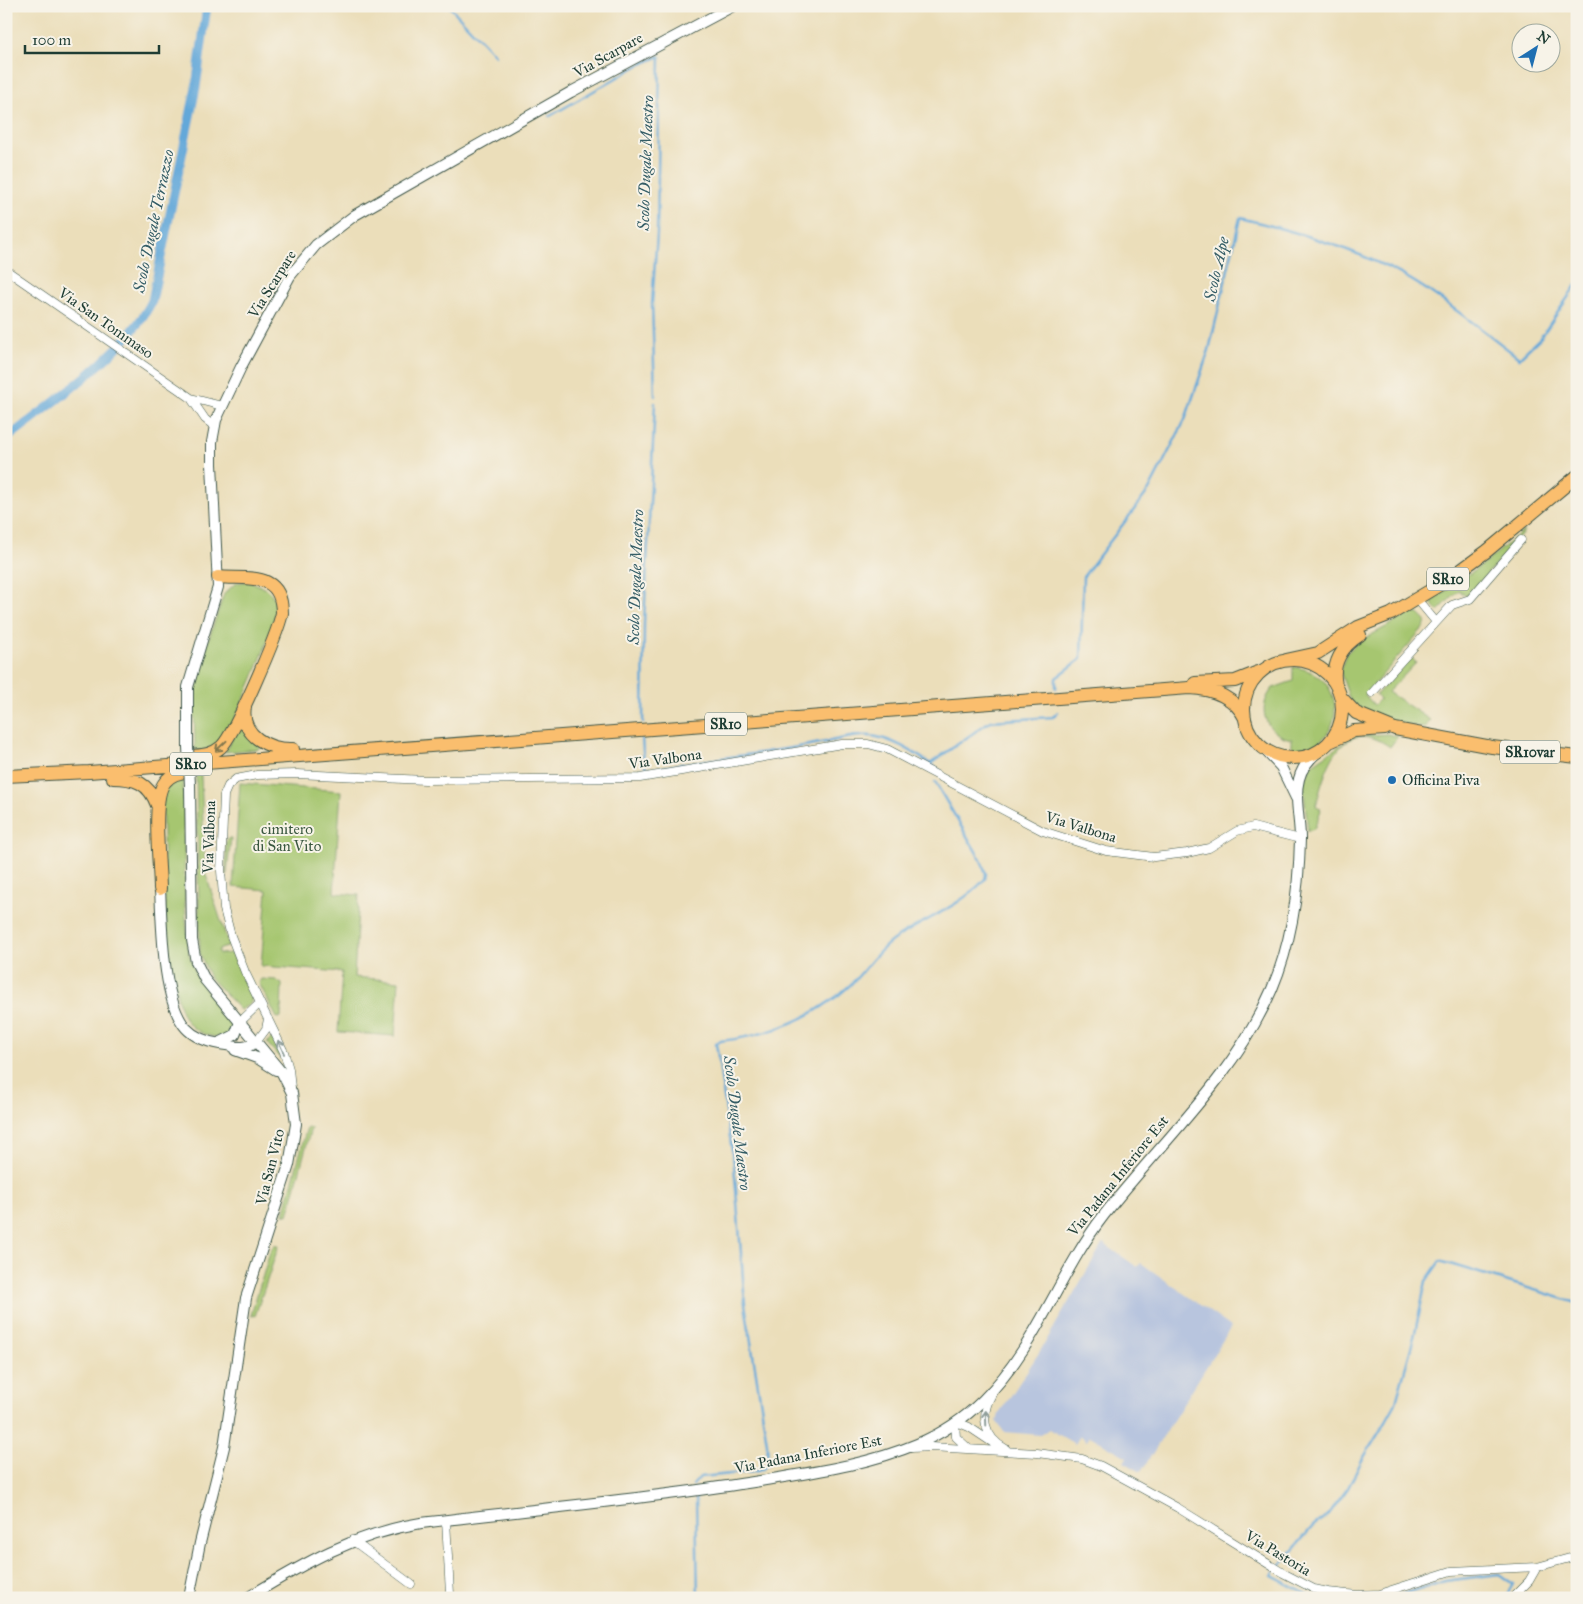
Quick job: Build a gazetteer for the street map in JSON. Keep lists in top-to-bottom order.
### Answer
{
  "streets": {
    "main road": ["SR10", "SR10var"],
    "street": [
      "Via Scarpare",
      "Via San Tommaso",
      "Via Valbona",
      "Via San Vito",
      "Via Padana Inferiore Est",
      "Via Pastoria"
    ]
  },
  "crossings": [
    ["Via Scarpare", "Via San Tommaso"],
    ["Via Scarpare", "Via San Vito"],
    ["SR10", "SR10var"],
    ["SR10", "Via Padana Inferiore Est"],
    ["SR10var", "Via Padana Inferiore Est"],
    ["Via Valbona", "Via San Vito"],
    ["Via Valbona", "Via Padana Inferiore Est"],
    ["Via Padana Inferiore Est", "Via Pastoria"]
  ],
  "water": ["Scolo Dugale Maestro", "Scolo Dugale Terrazzo", "Scolo Alpe"],
  "parks": ["cimitero di San Vito"],
  "places": ["Officina Piva"],
  "scale_bar": "100 m",
  "north": "top right"
}
